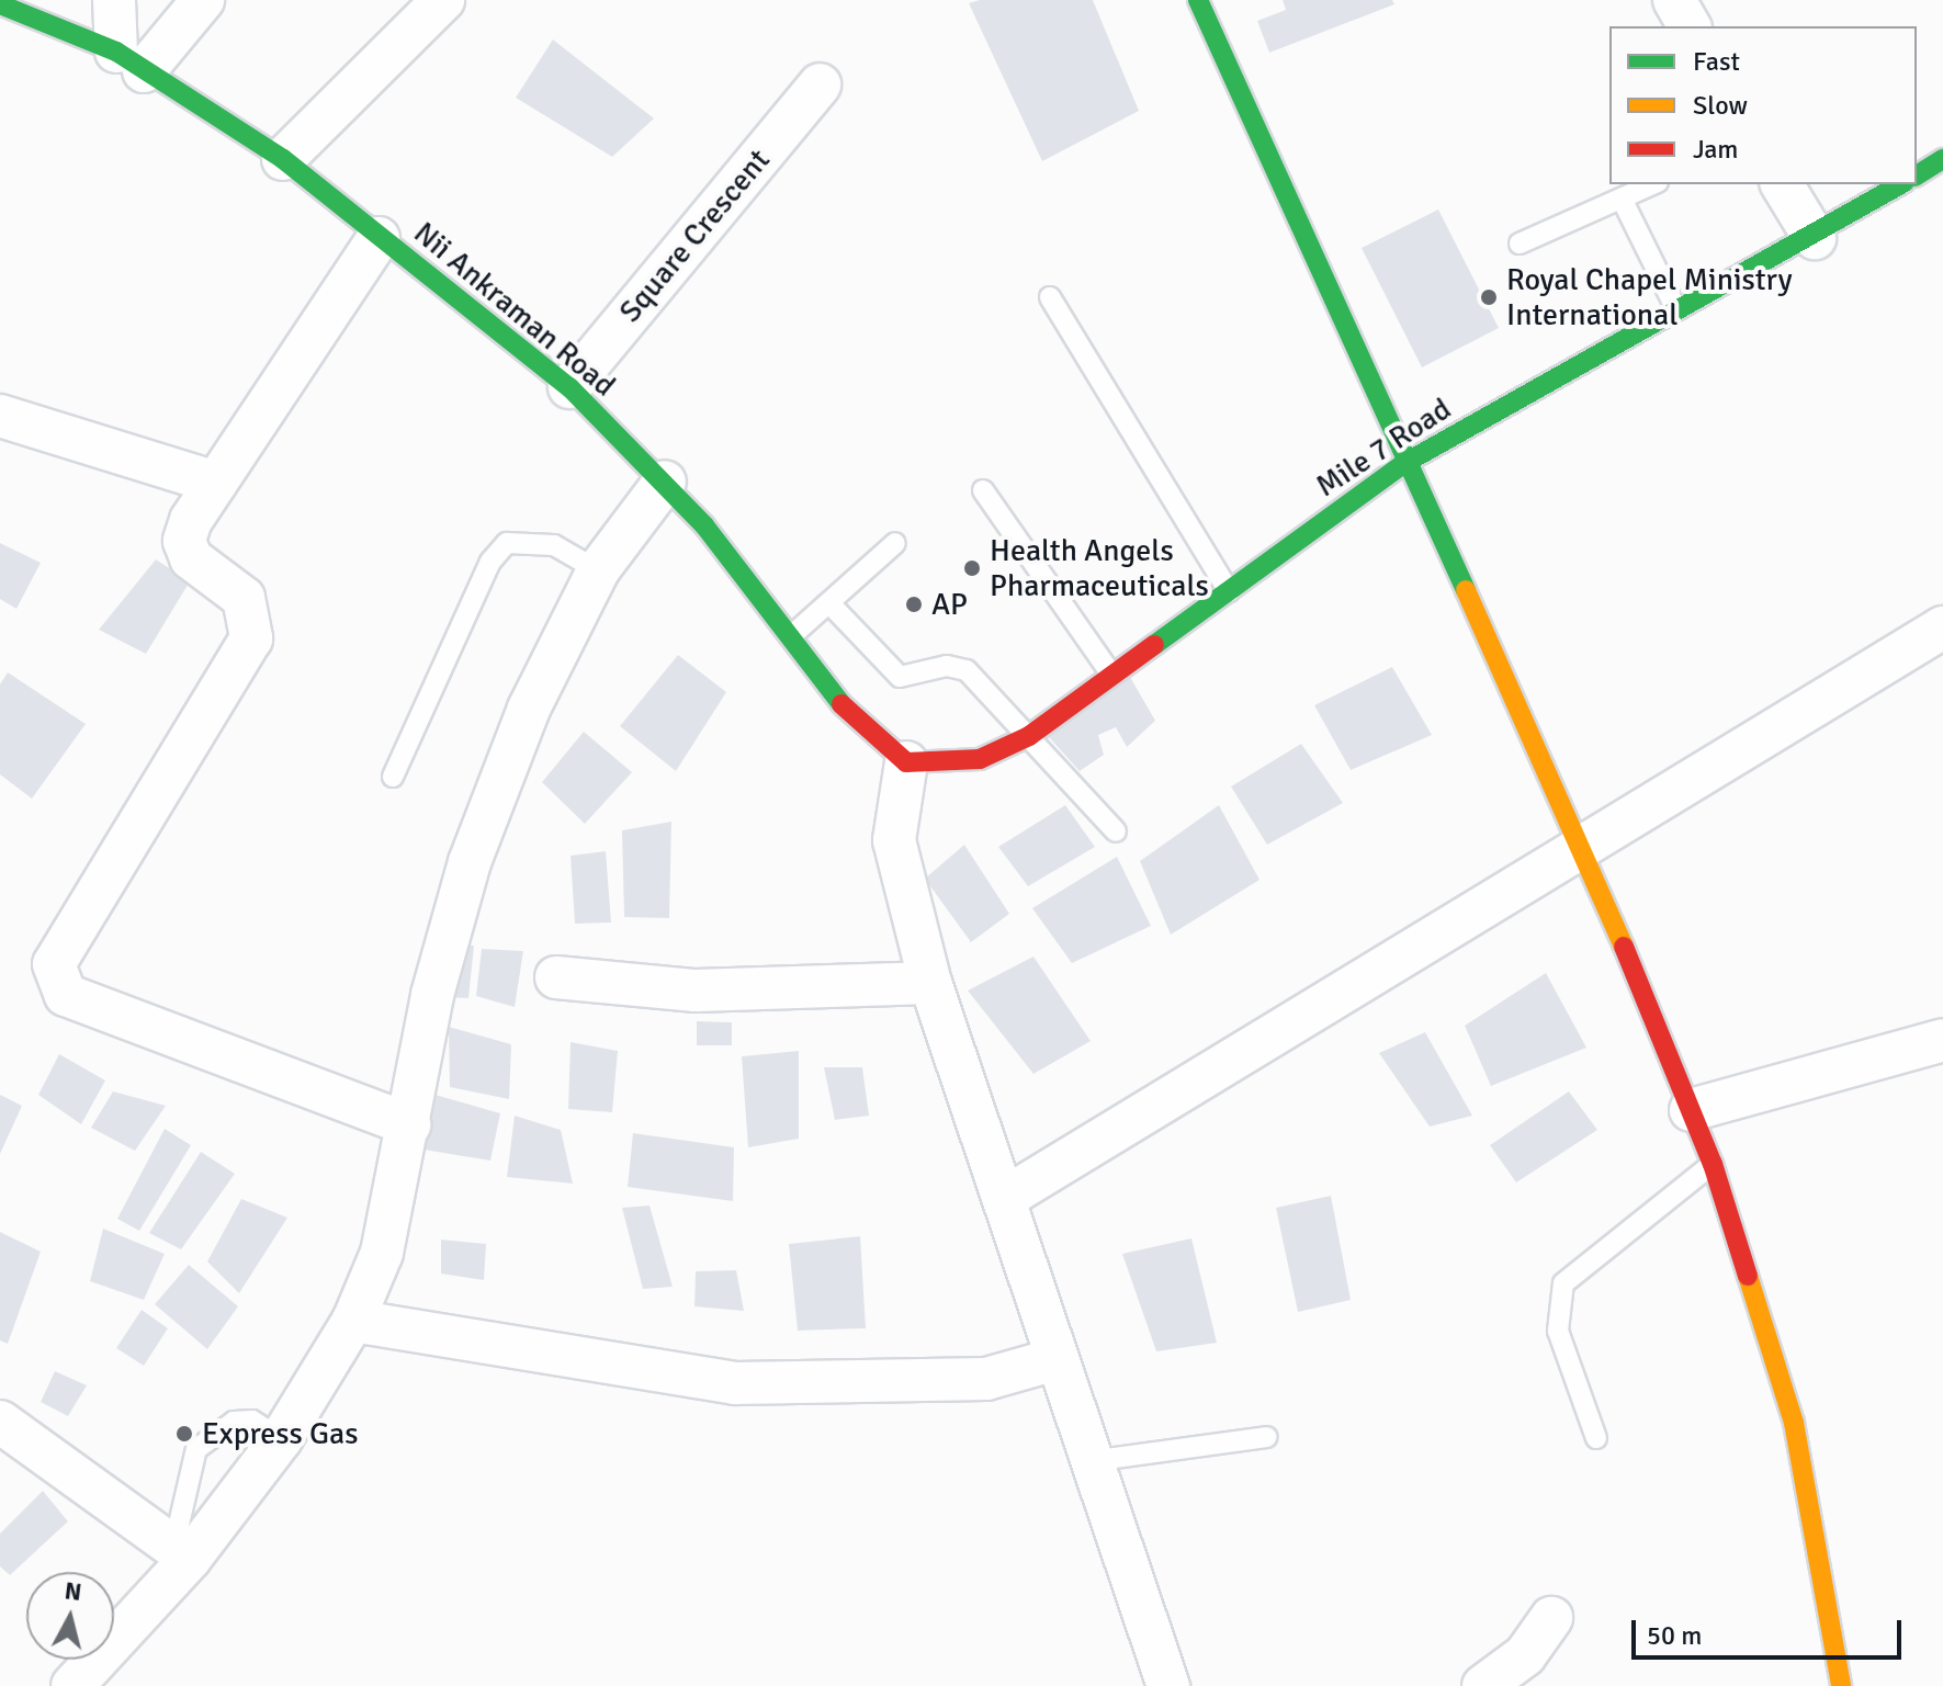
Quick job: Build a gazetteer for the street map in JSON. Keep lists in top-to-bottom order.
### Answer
{
  "streets": {
    "street": ["Square Crescent", "Nii Ankraman Road", "Mile 7 Road"]
  },
  "crossings": [
    ["Square Crescent", "Nii Ankraman Road"],
    ["Nii Ankraman Road", "Mile 7 Road"]
  ],
  "places": [
    "Royal Chapel Ministry International",
    "Health Angels Pharmaceuticals",
    "AP",
    "Express Gas"
  ],
  "legend": ["Fast", "Slow", "Jam"],
  "scale_bar": "50 m",
  "north": "top"
}
